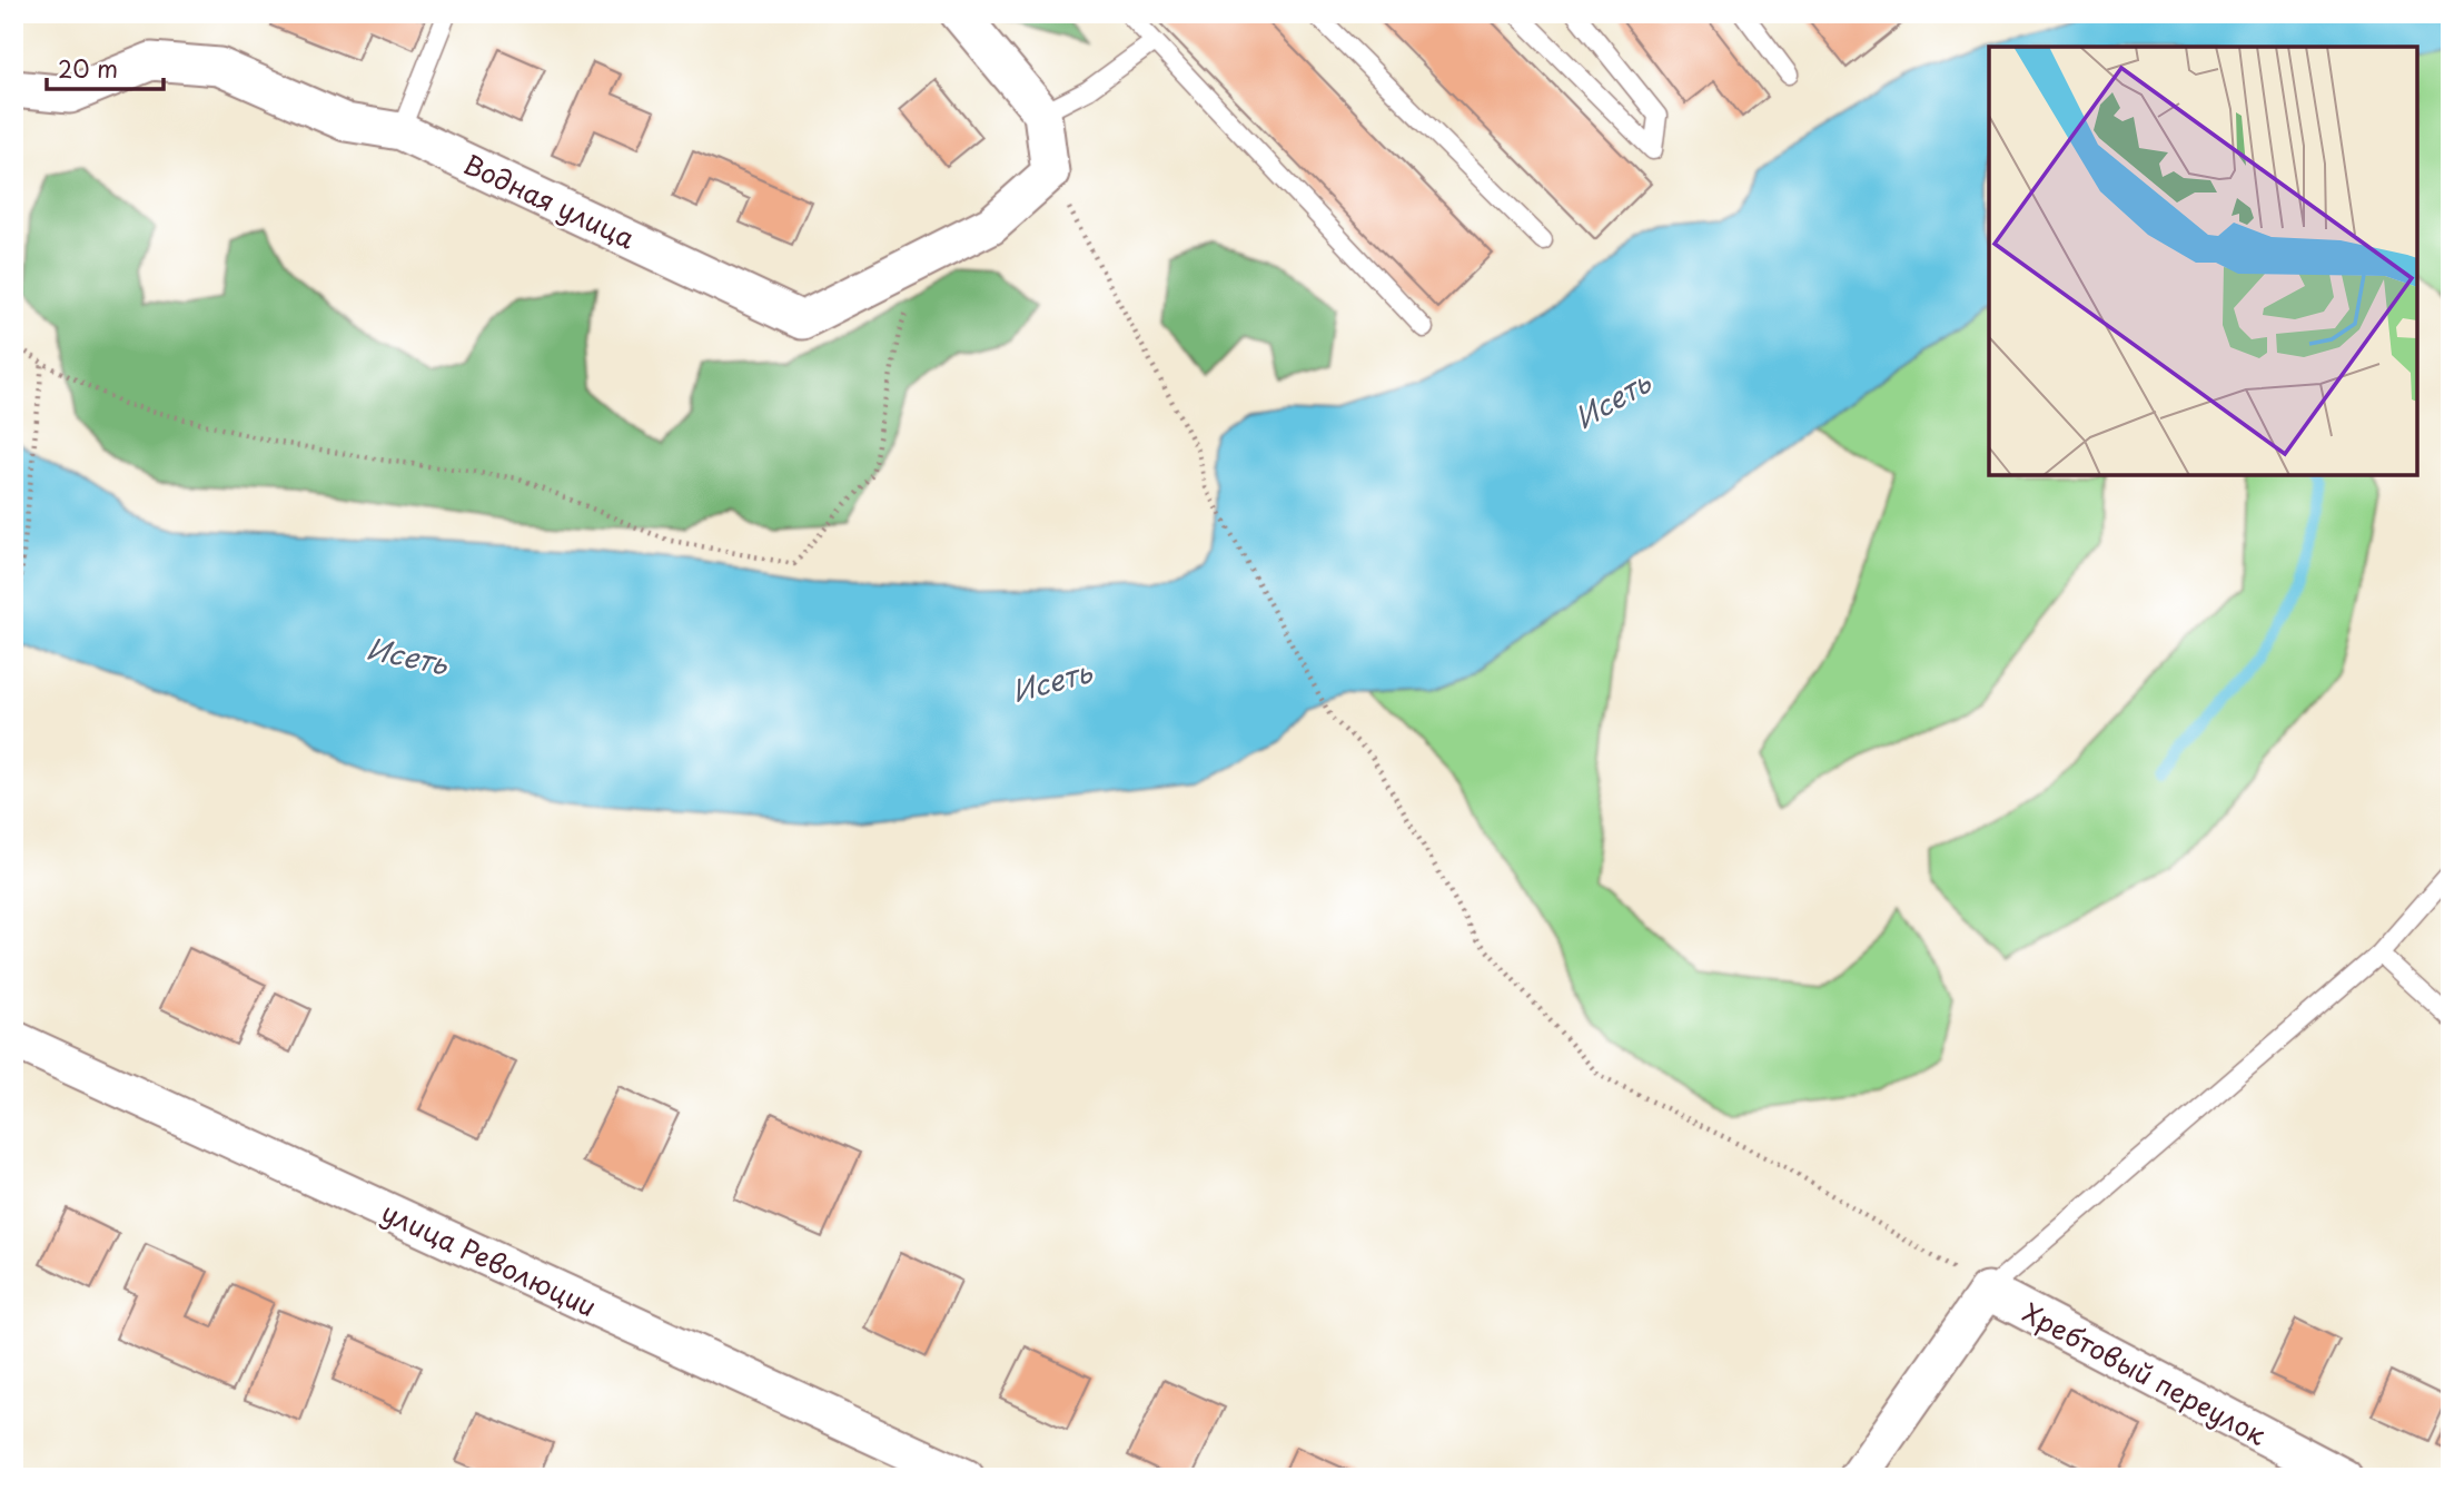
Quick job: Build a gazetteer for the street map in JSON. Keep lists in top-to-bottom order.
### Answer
{
  "streets": {
    "street": ["Водная улица", "улица Революции", "Хребтовый переулок"]
  },
  "water": ["Исеть"],
  "scale_bar": "20 m"
}
